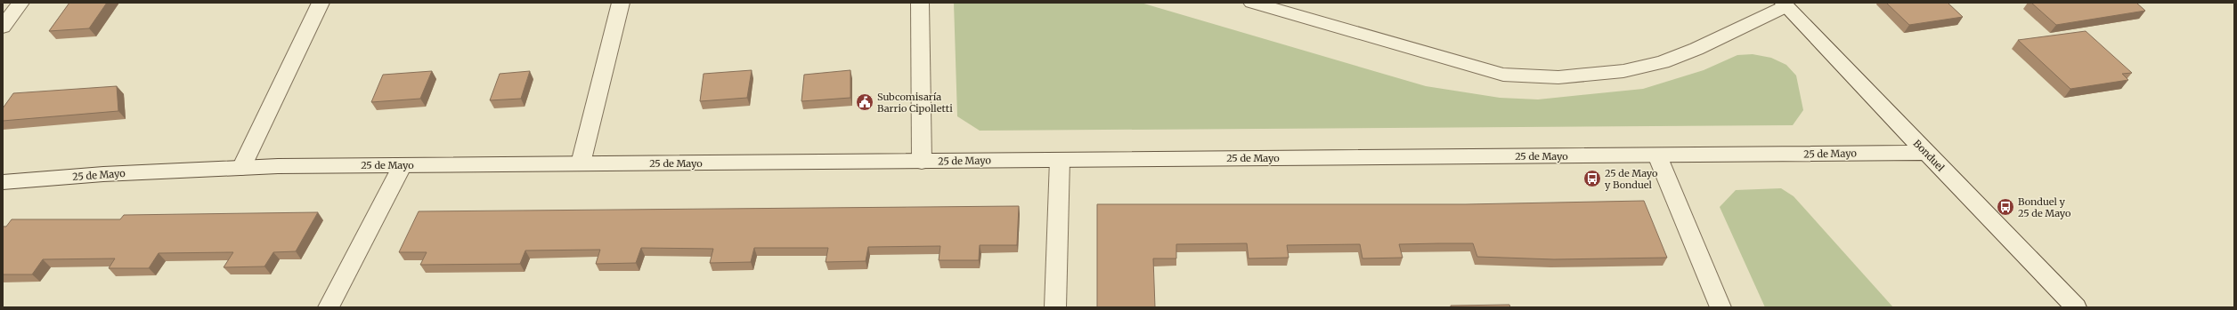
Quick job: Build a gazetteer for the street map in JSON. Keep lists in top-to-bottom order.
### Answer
{
  "streets": {
    "street": ["25 de Mayo", "Bonduel"]
  },
  "crossings": [
    ["25 de Mayo", "Bonduel"]
  ],
  "places": {
    "public building": ["Subcomisaría Barrio Cipolletti"],
    "bus stop": ["25 de Mayo y Bonduel", "Bonduel y 25 de Mayo"]
  }
}
